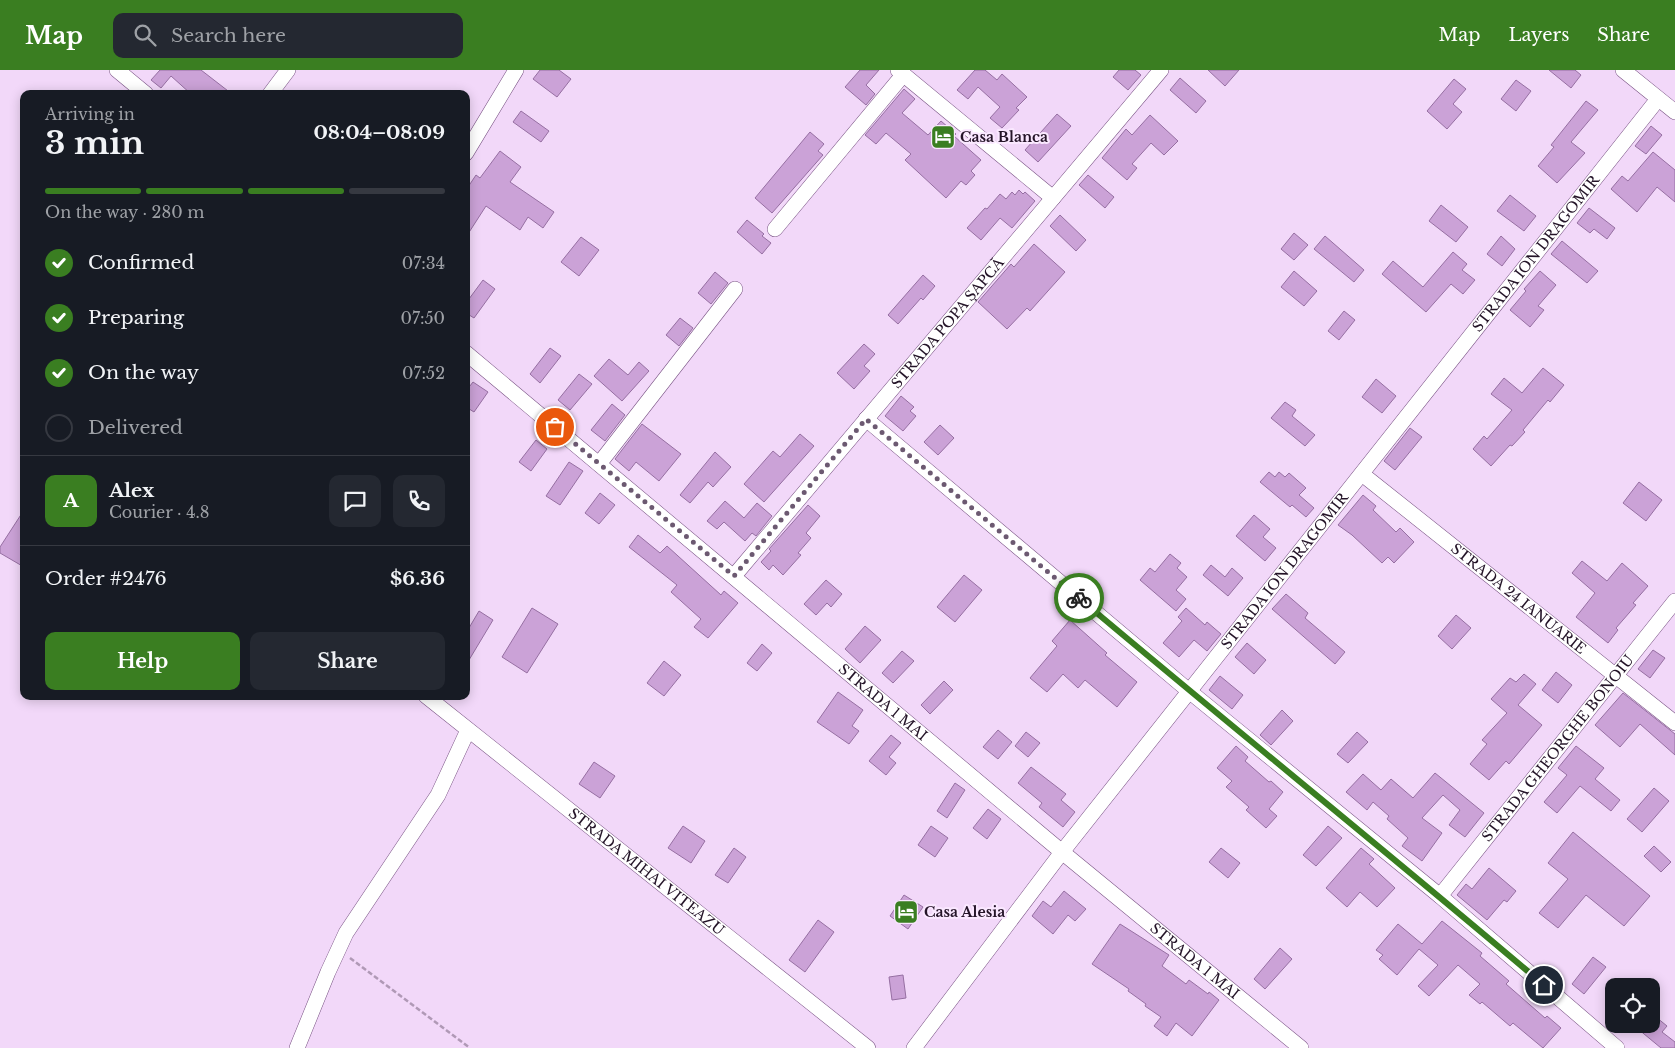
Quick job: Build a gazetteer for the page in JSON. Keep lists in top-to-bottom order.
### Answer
{
  "streets": {
    "street": [
      "STRADA ION DRAGOMIR",
      "STRADA POPA ȘAPCĂ",
      "STRADA 24 IANUARIE",
      "STRADA 1 MAI",
      "STRADA GHEORGHE BONOIU",
      "STRADA MIHAI VITEAZU"
    ]
  },
  "crossings": [
    ["STRADA ION DRAGOMIR", "STRADA 24 IANUARIE"],
    ["STRADA ION DRAGOMIR", "STRADA 1 MAI"],
    ["STRADA POPA ȘAPCĂ", "STRADA 1 MAI"],
    ["STRADA 24 IANUARIE", "STRADA GHEORGHE BONOIU"]
  ],
  "places": {
    "hotel": ["Casa Blanca", "Casa Alesia"]
  },
  "page": {
    "header": "Map",
    "search": "Search here",
    "nav": ["Map", "Layers", "Share"],
    "heading": ["3 min", "Arriving in", "08:04–08:09"],
    "panel": [
      "Alex",
      "Courier · 4.8",
      "Order #2476",
      "$6.36"
    ],
    "bar": "On the way · 280 m",
    "list": [
      ["Confirmed", "07:34"],
      ["Preparing", "07:50"],
      ["On the way", "07:52"],
      "Delivered"
    ],
    "round": "A",
    "buttons": ["Help", "Share"]
  }
}
